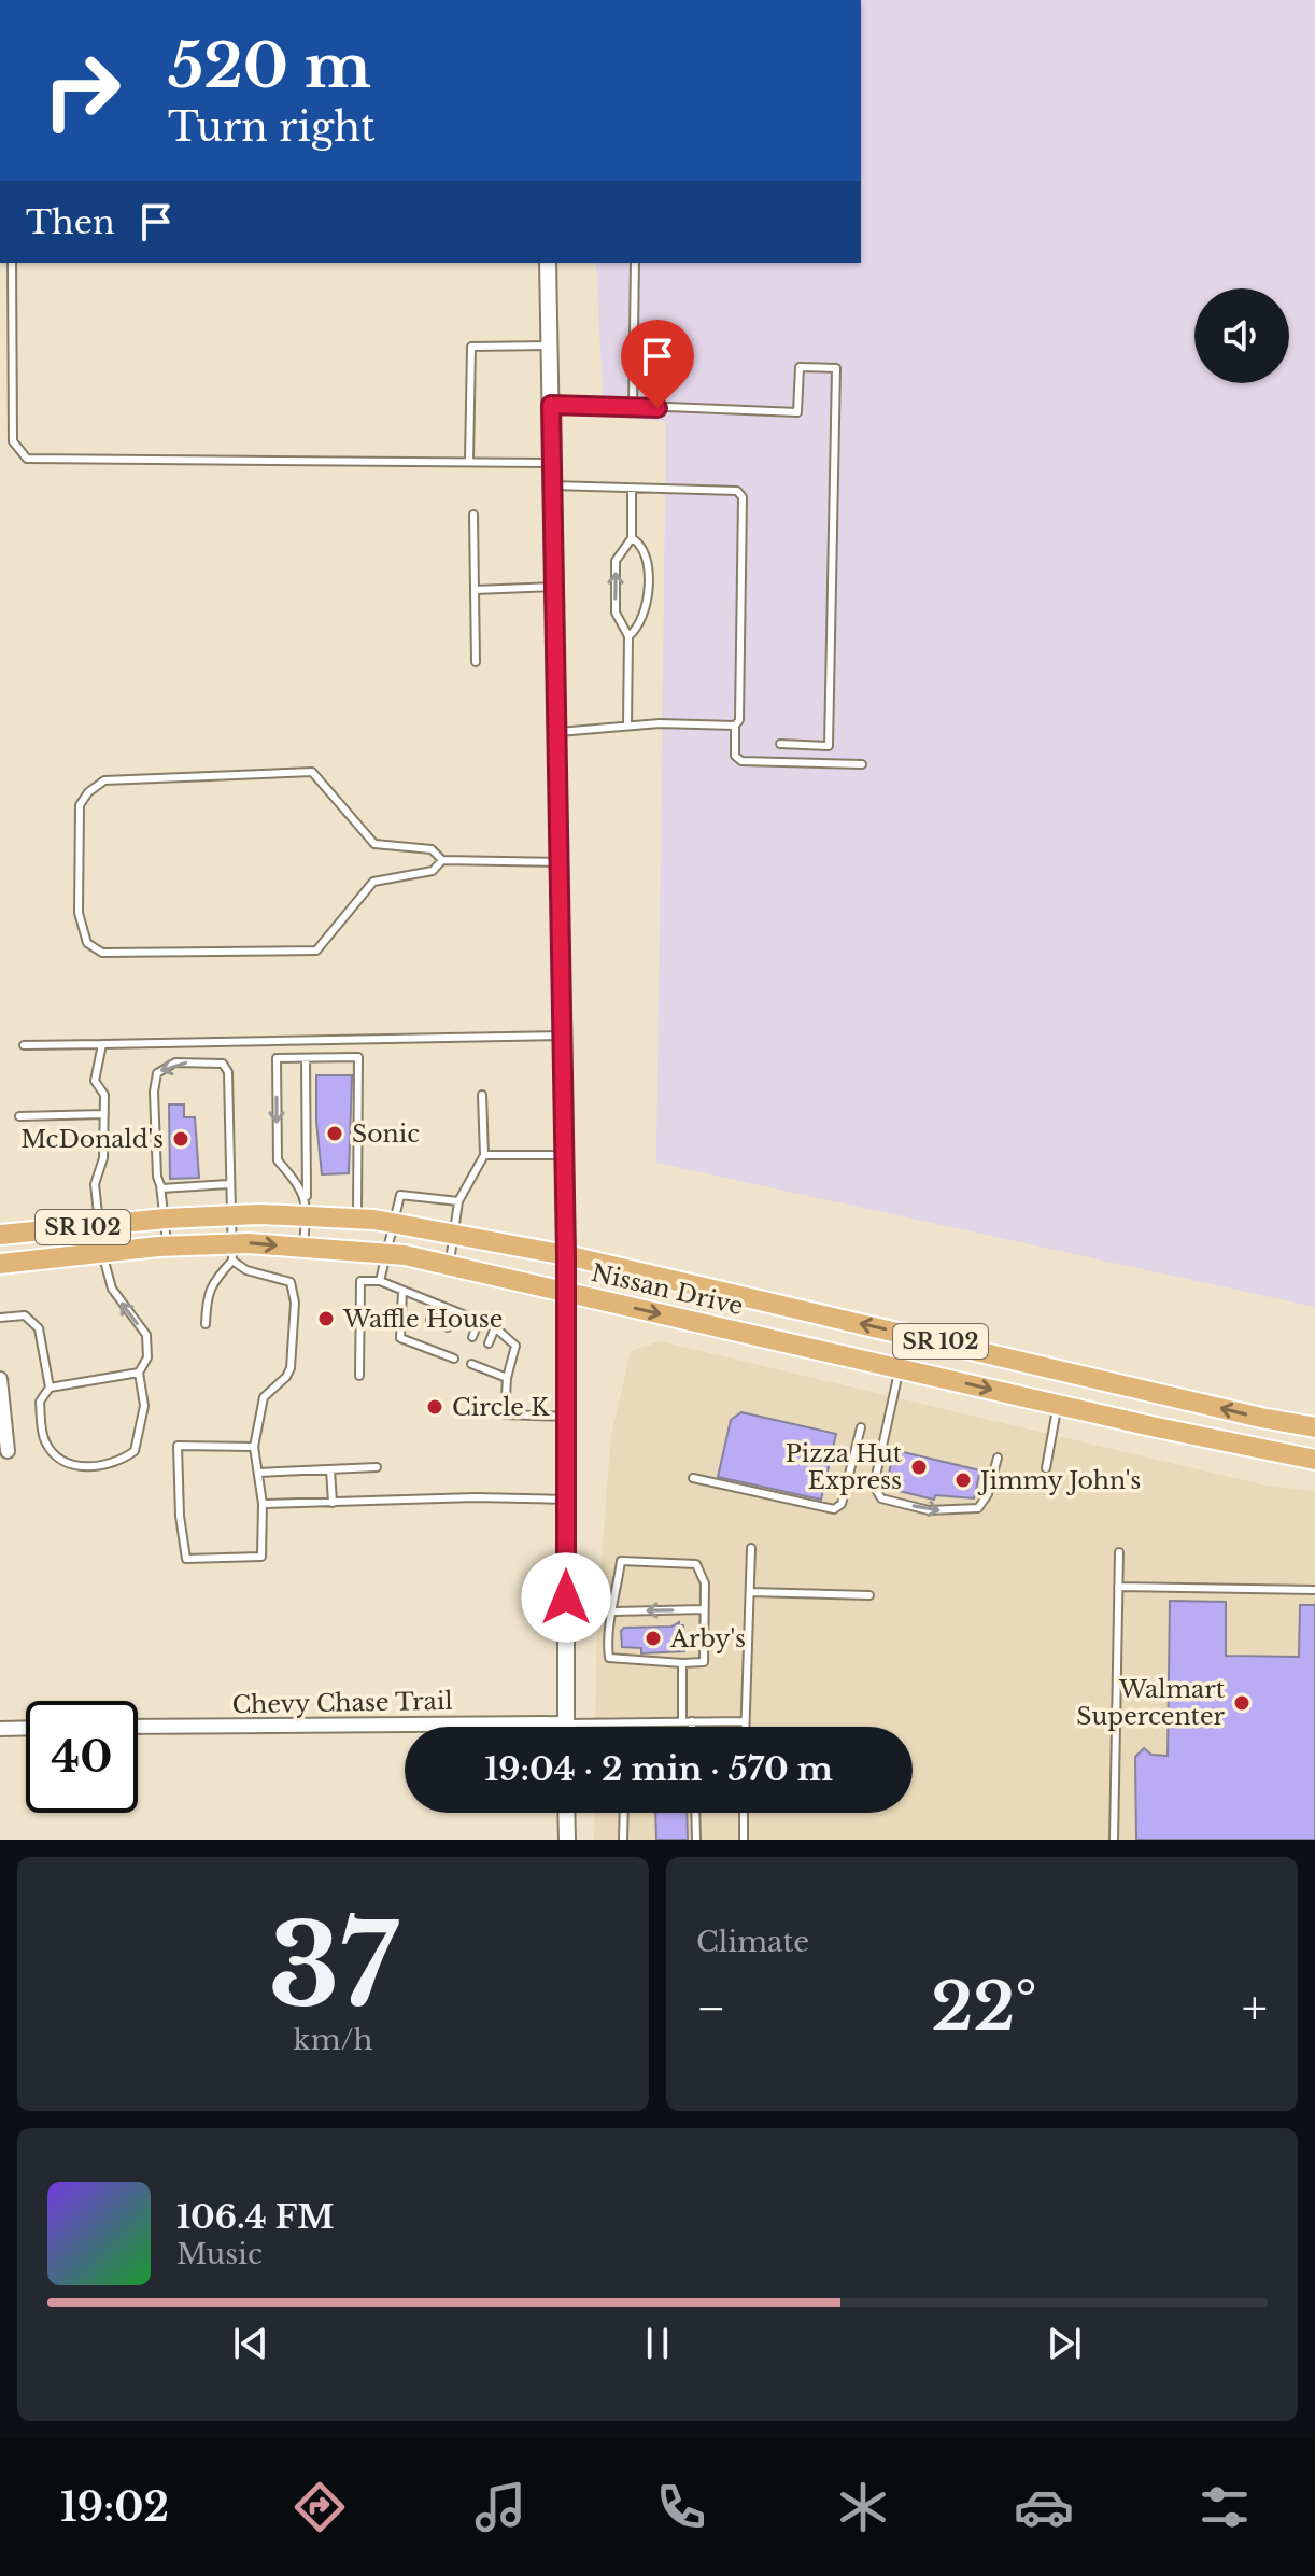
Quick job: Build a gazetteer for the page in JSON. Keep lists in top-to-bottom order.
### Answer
{
  "streets": {
    "main road": ["SR 102", "Nissan Drive"],
    "street": ["Chevy Chase Trail"]
  },
  "places": [
    "Sonic",
    "McDonald's",
    "Waffle House",
    "Circle K",
    "Pizza Hut Express",
    "Jimmy John's",
    "Arby's",
    "Walmart Supercenter"
  ],
  "page": {
    "turn": ["520 m", "Turn right"],
    "then": "Then",
    "limit": "40",
    "trip": "19:04 · 2 min · 570 m",
    "tile": [
      ["37", "km/h"],
      "Climate"
    ],
    "heat": ["−", "22°", "+"],
    "song": ["106.4 FM", "Music"],
    "tabs": "19:02"
  }
}
